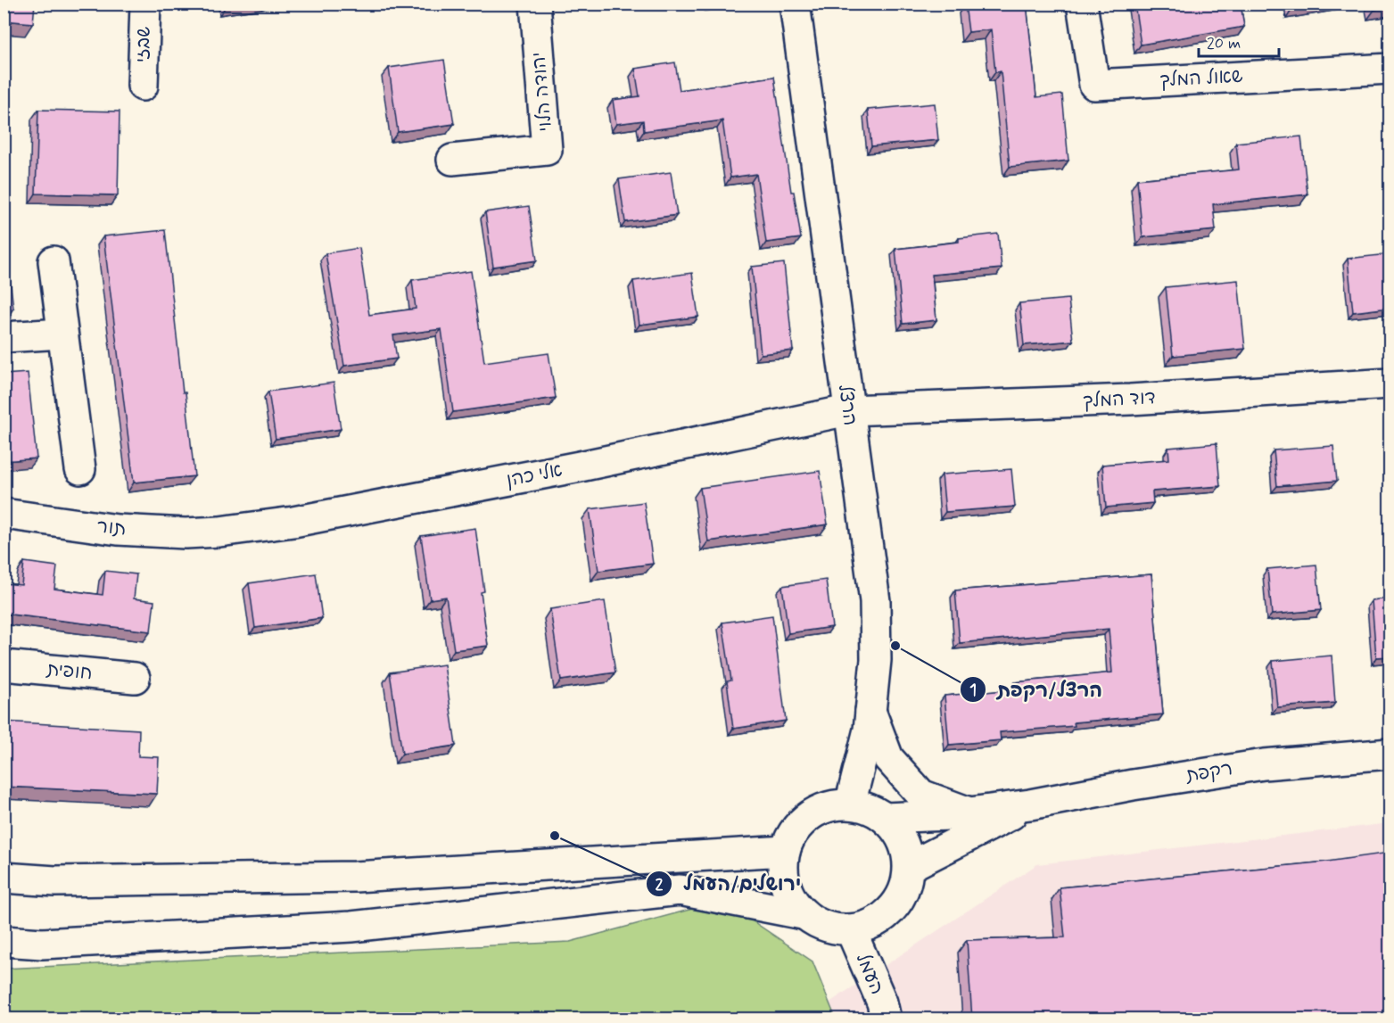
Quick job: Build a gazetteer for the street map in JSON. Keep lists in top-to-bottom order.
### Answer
{
  "streets": {
    "street": [
      "שבזי",
      "שאול המלך",
      "יהודה הלוי",
      "דוד המלך",
      "הרצל",
      "אלי כהן",
      "תור",
      "חופית",
      "רקפת",
      "העמל"
    ]
  },
  "crossings": [
    ["דוד המלך", "הרצל"],
    ["דוד המלך", "אלי כהן"],
    ["הרצל", "אלי כהן"],
    ["הרצל", "רקפת"],
    ["הרצל", "העמל"],
    ["אלי כהן", "תור"],
    ["רקפת", "העמל"]
  ],
  "places": ["הרצל/רקפת", "ירושלים/העמל"],
  "scale_bar": "20 m"
}
